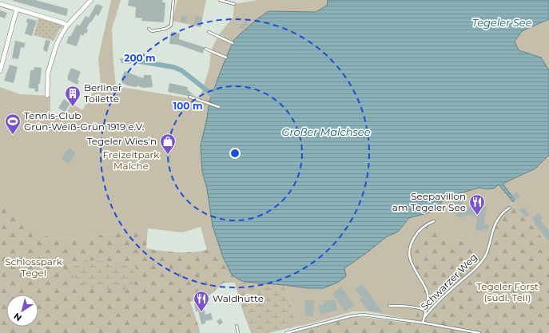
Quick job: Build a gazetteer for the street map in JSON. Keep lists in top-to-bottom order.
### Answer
{
  "streets": {
    "lane": ["Schwarzer Weg"]
  },
  "water": ["Tegeler See", "Großer Malchsee"],
  "parks": ["Freizeitpark Malche", "Schlosspark Tegel", "Tegeler Forst (südl. Teil)"],
  "places": {
    "building": ["Berliner Toilette"],
    "sports": ["Tennis-Club Grün-Weiß-Grün 1919 e.V."],
    "shop": ["Tegeler Wies'n"],
    "restaurant": ["Seepavillon am Tegeler See", "Waldhütte"]
  },
  "north": "bottom left",
  "rings": ["200 m", "100 m"]
}
